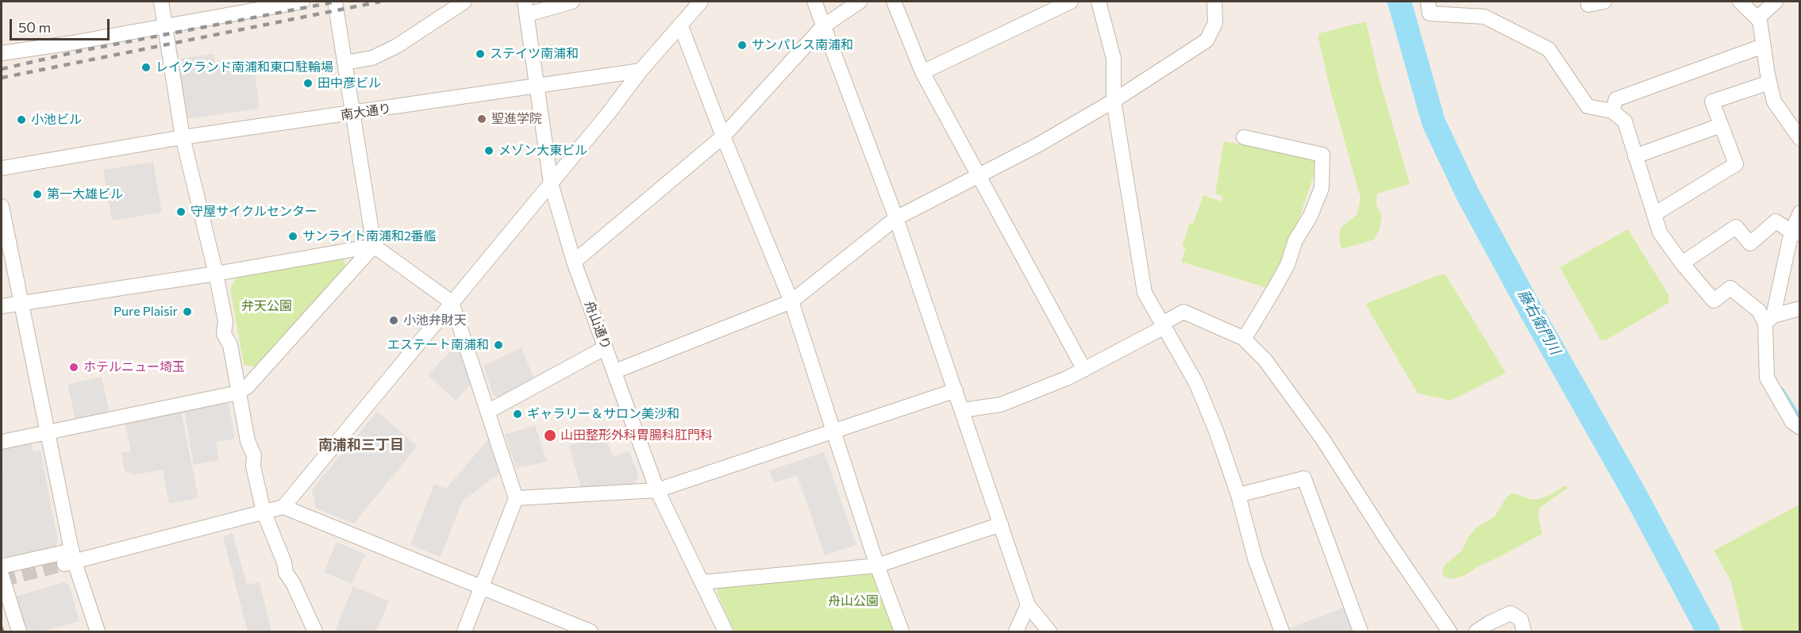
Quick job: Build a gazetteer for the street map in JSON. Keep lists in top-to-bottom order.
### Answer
{
  "streets": {
    "street": ["南大通り", "舟山通り"]
  },
  "crossings": [
    ["南大通り", "舟山通り"]
  ],
  "districts": ["南浦和三丁目"],
  "water": ["藤右衛門川"],
  "parks": ["弁天公園", "舟山公園"],
  "places": [
    "サンパレス南浦和",
    "ステイツ南浦和",
    "レイクランド南浦和東口駐輪場",
    "田中彦ビル",
    "聖進学院",
    "小池ビル",
    "メゾン大東ビル",
    "第一大雄ビル",
    "守屋サイクルセンター",
    "サンライト南浦和2番艦",
    "Pure Plaisir",
    "小池弁財天",
    "エステート南浦和",
    "ホテルニュー埼玉",
    "ギャラリー＆サロン美沙和",
    "山田整形外科胃腸科肛門科"
  ],
  "scale_bar": "50 m"
}
